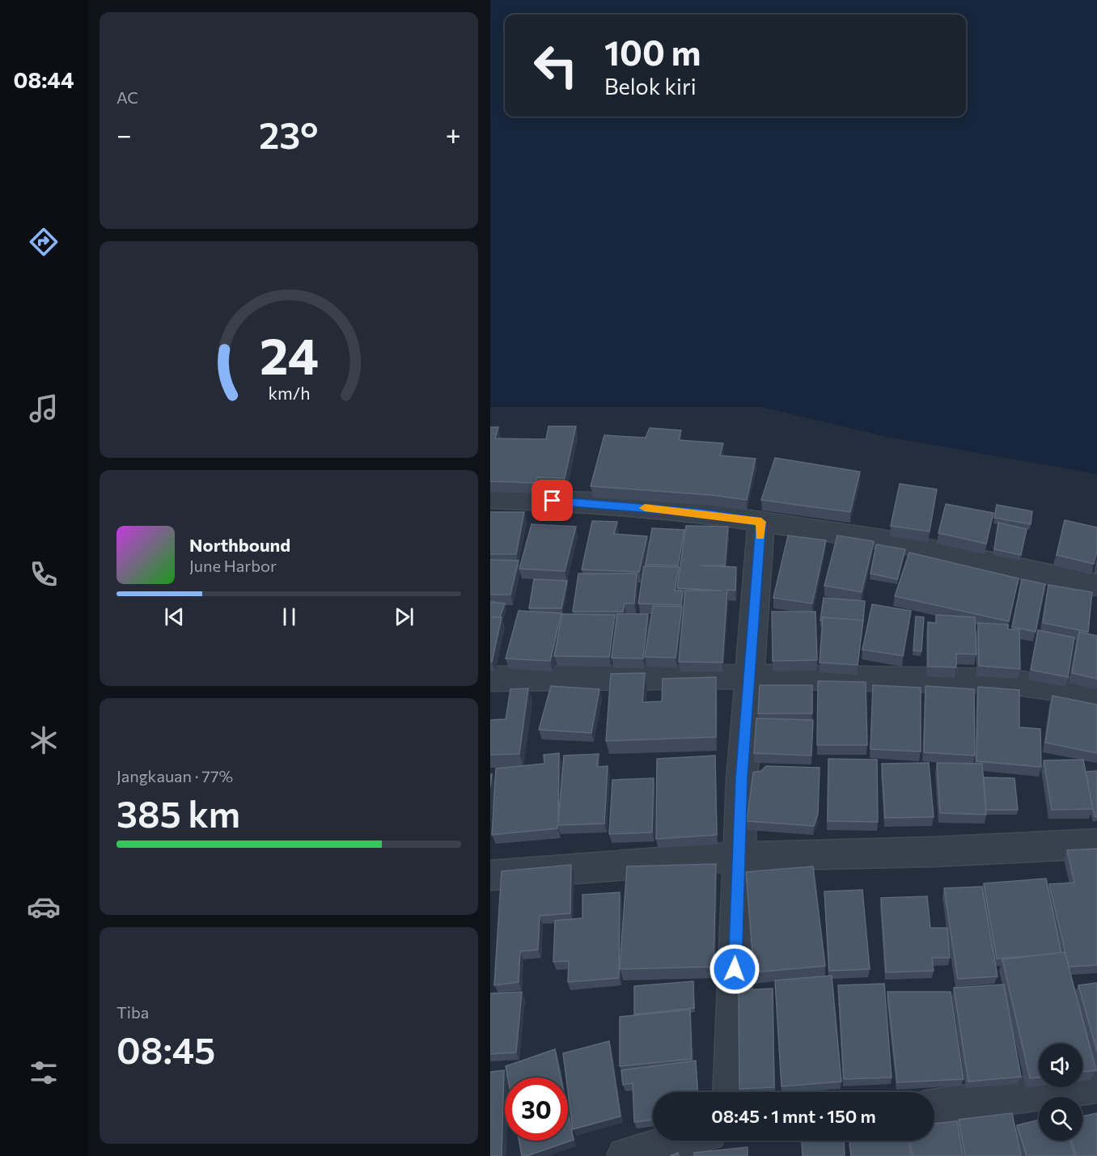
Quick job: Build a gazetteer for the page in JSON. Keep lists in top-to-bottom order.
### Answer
{
  "page": {
    "tabs": "08:44",
    "tile": [
      "AC",
      ["Jangkauan · 77%", "385 km"],
      ["Tiba", "08:45"]
    ],
    "turn": ["100 m", "Belok kiri"],
    "heat": ["−", "23°", "+"],
    "song": ["Northbound", "June Harbor"],
    "limit": "30",
    "trip": "08:45 · 1 mnt · 150 m",
    "gauge": ["24", "km/h"]
  }
}
